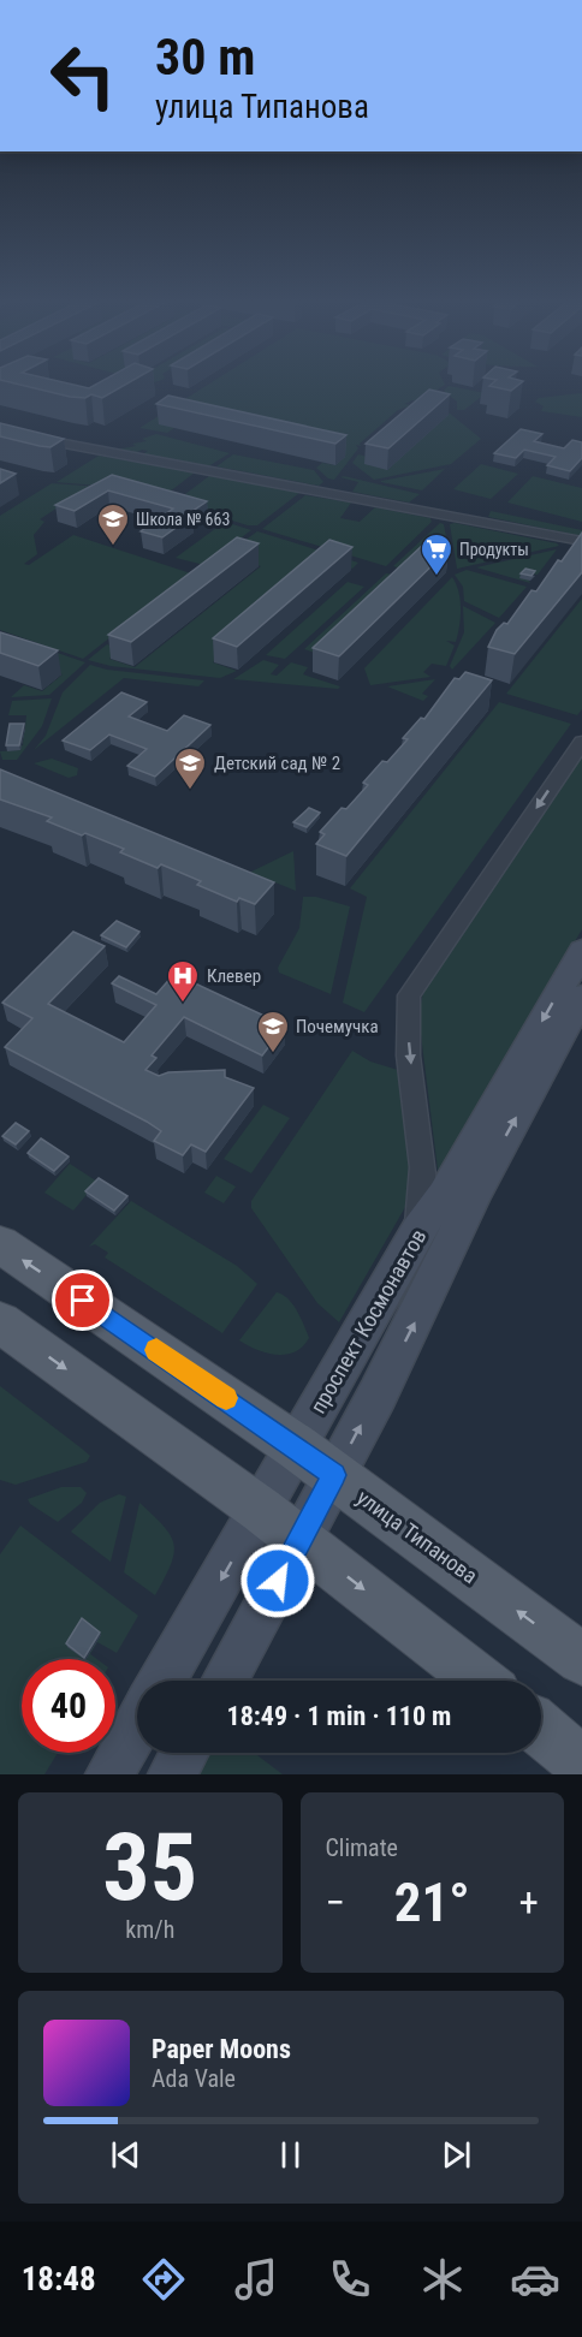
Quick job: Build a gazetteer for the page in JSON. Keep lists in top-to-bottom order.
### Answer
{
  "streets": {
    "main road": ["улица Типанова"],
    "street": ["проспект Космонавтов"]
  },
  "crossings": [
    ["проспект Космонавтов", "улица Типанова"]
  ],
  "places": {
    "school or university": ["Школа № 663", "Детский сад № 2", "Почемучка"],
    "supermarket": ["Продукты"],
    "hospital": ["Клевер"]
  },
  "page": {
    "turn": ["30 m", "улица Типанова"],
    "limit": "40",
    "trip": "18:49 · 1 min · 110 m",
    "tile": [
      ["35", "km/h"],
      "Climate"
    ],
    "heat": ["−", "21°", "+"],
    "song": ["Paper Moons", "Ada Vale"],
    "tabs": "18:48"
  }
}
